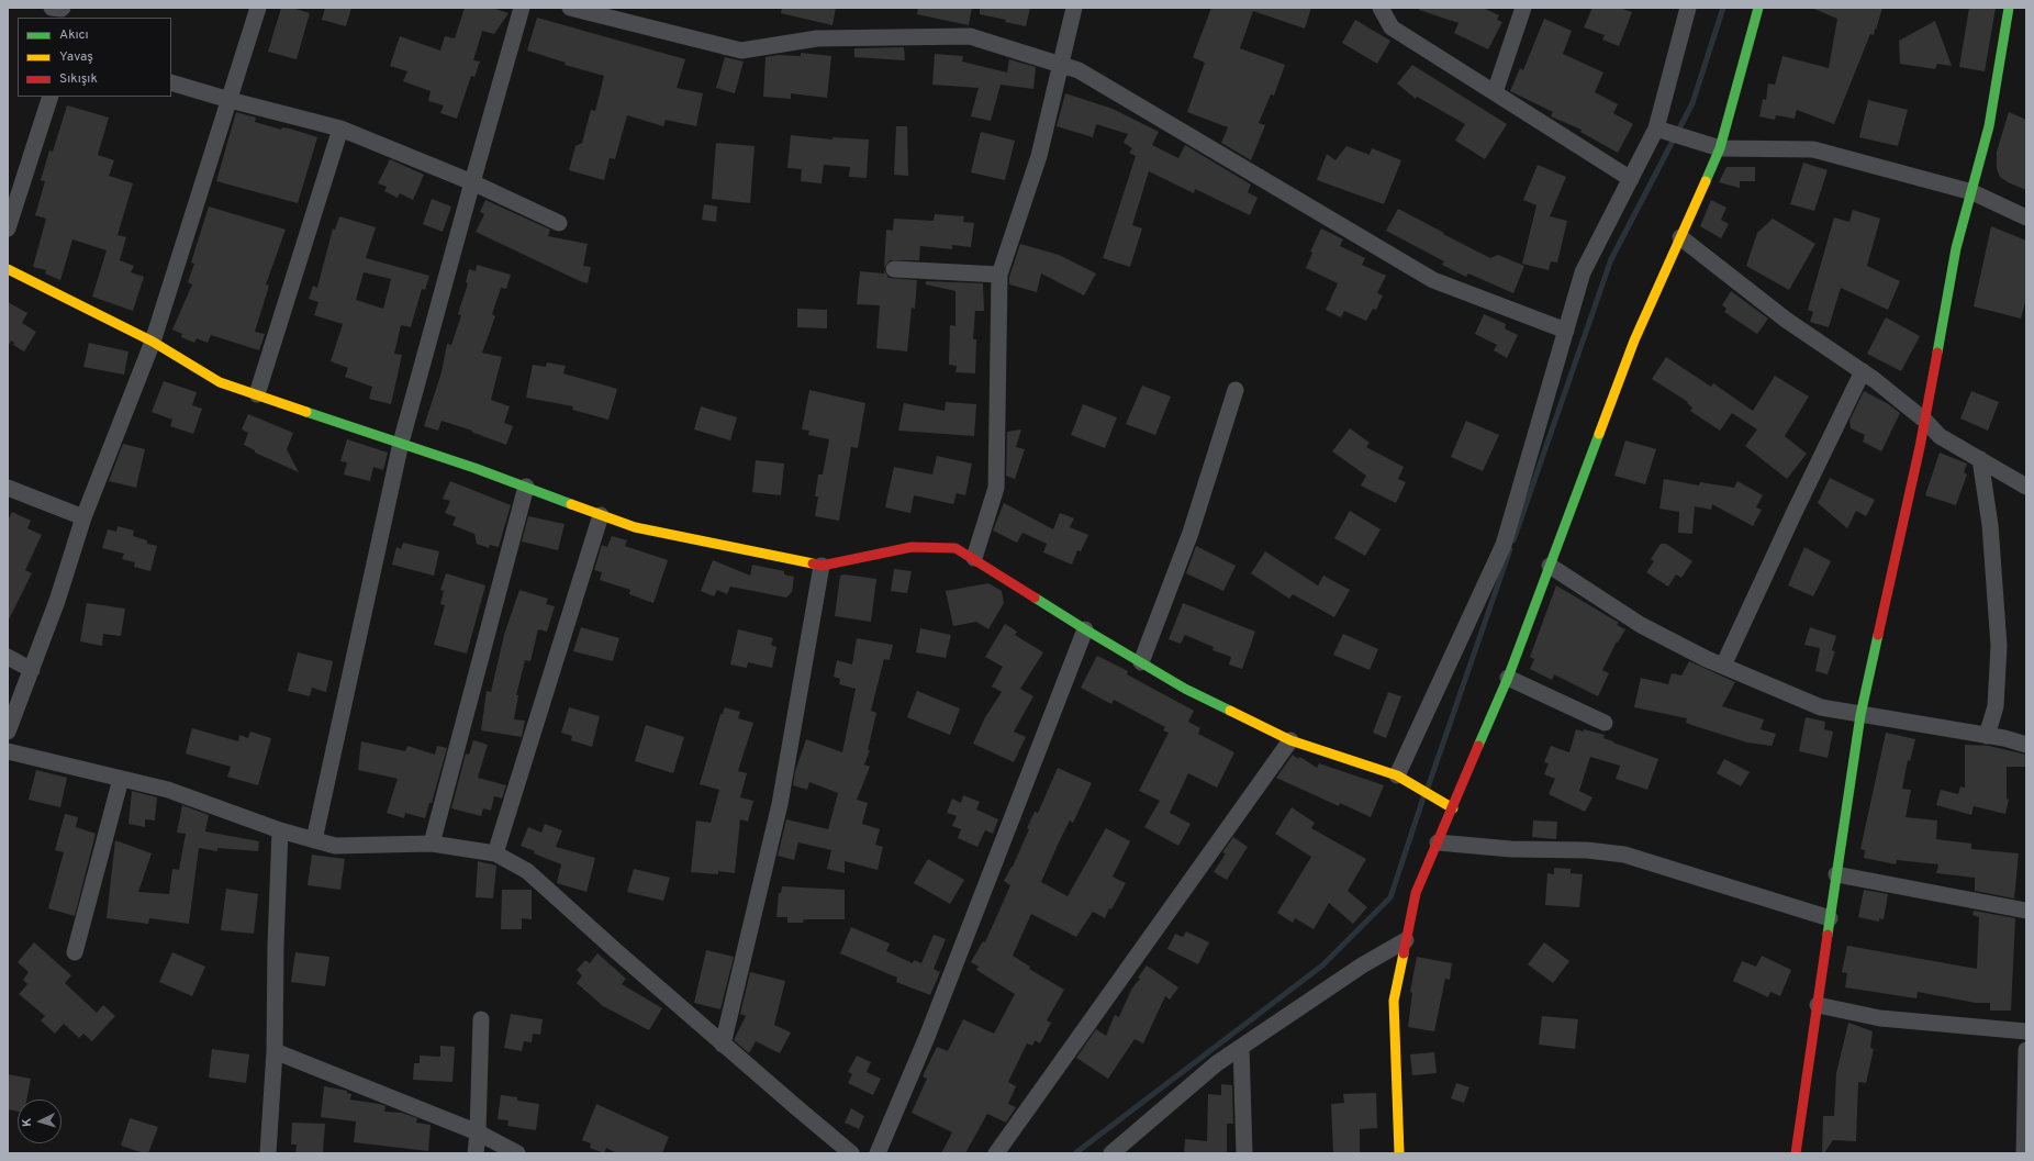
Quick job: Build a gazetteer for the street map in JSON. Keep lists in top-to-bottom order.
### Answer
{
  "legend": ["Akıcı", "Yavaş", "Sıkışık"],
  "north": "left"
}
